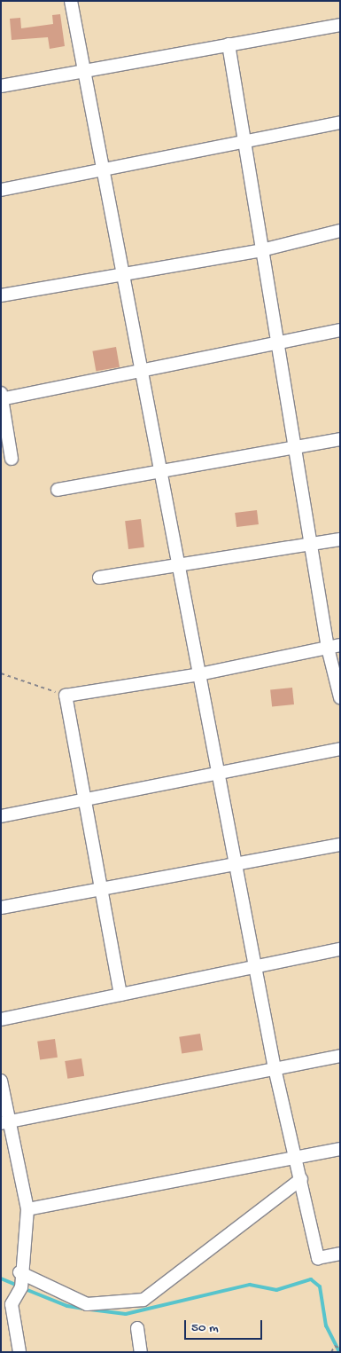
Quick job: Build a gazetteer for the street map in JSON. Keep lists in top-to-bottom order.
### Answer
{
  "scale_bar": "50 m"
}
